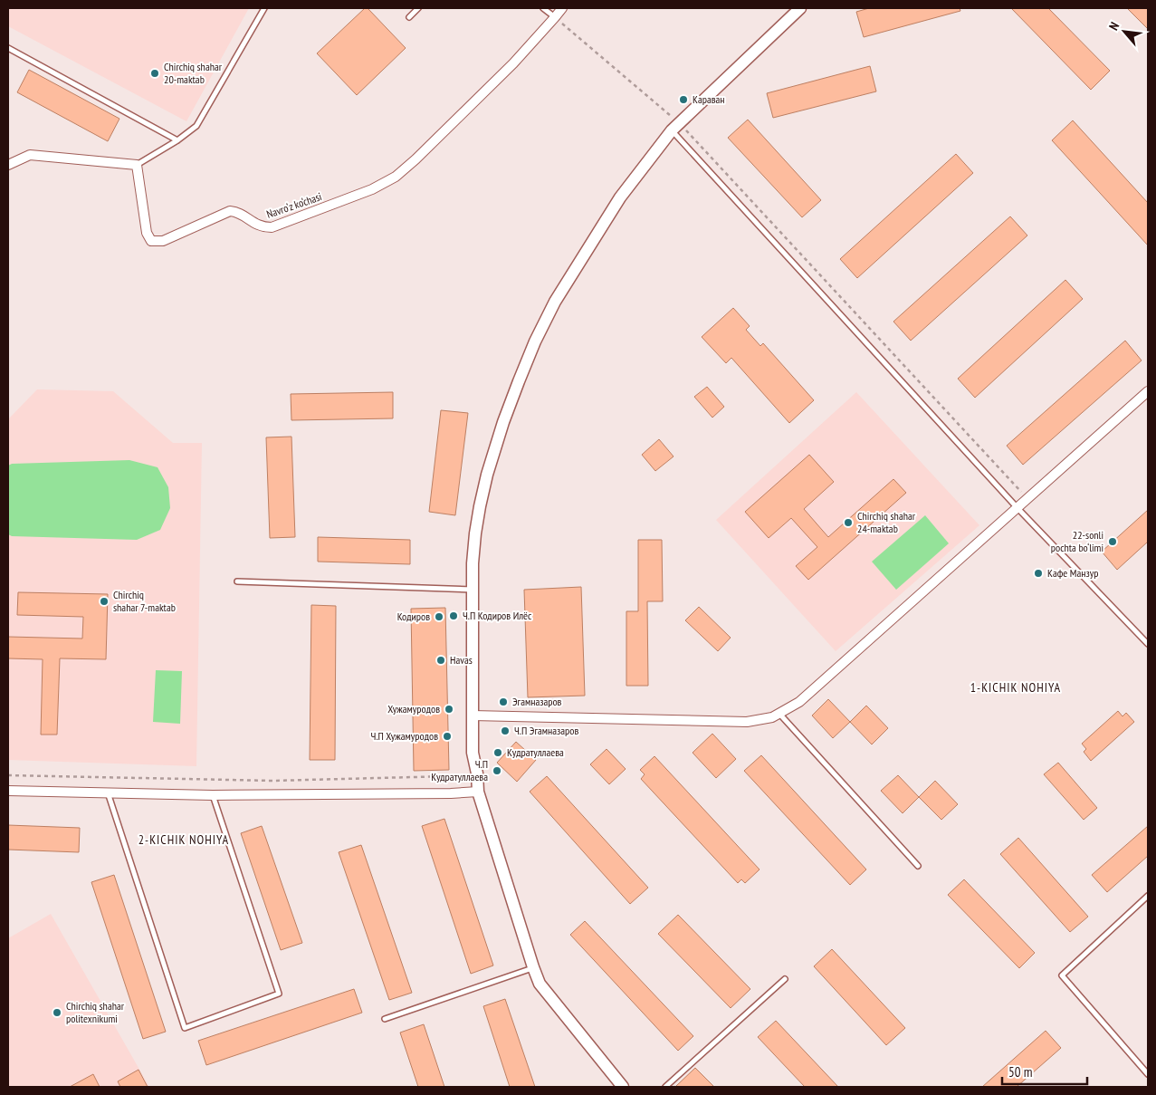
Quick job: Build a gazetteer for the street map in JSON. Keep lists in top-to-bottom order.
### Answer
{
  "streets": {
    "street": ["Navro‘z ko‘chasi"]
  },
  "districts": ["1-KICHIK NOHIYA", "2-KICHIK NOHIYA"],
  "places": [
    "Chirchiq shahar 20-maktab",
    "Караван",
    "Chirchiq shahar 24-maktab",
    "22-sonli pochta bo‘limi",
    "Кафе Манзур",
    "Chirchiq shahar 7-maktab",
    "Ч.П Кодиров Илёс",
    "Кодиров",
    "Havas",
    "Эгамназаров",
    "Хужамуродов",
    "Ч.П Эгамназаров",
    "Ч.П Хужамуродов",
    "Кудратуллаева",
    "Ч.П Кудратуллаева",
    "Chirchiq shahar politexnikumi"
  ],
  "scale_bar": "50 m",
  "north": "top left"
}
